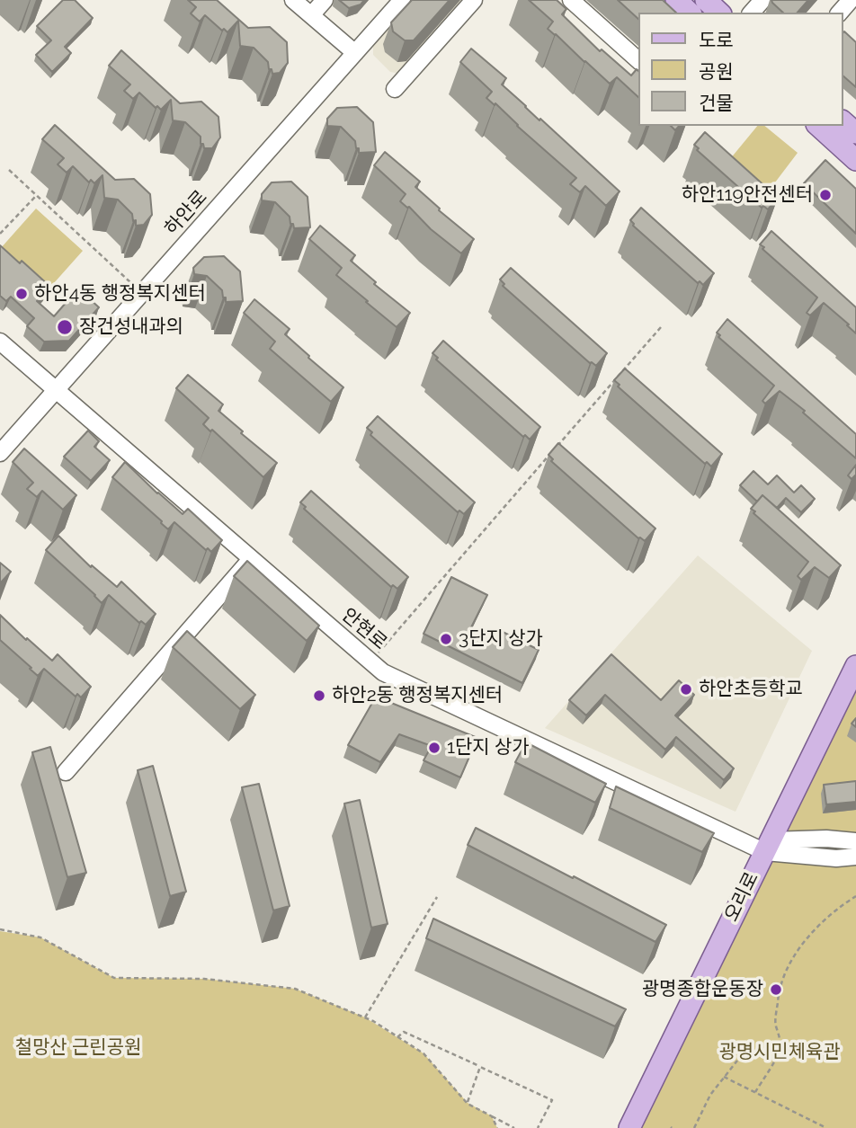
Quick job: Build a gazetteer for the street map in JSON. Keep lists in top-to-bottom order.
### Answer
{
  "streets": {
    "main road": ["오리로"],
    "street": ["하안로", "안현로"]
  },
  "crossings": [
    ["하안로", "안현로"],
    ["안현로", "오리로"]
  ],
  "parks": ["철망산 근린공원", "광명시민체육관"],
  "places": [
    "하안119안전센터",
    "하안4동 행정복지센터",
    "장건성내과의",
    "3단지 상가",
    "하안초등학교",
    "하안2동 행정복지센터",
    "1단지 상가",
    "광명종합운동장"
  ],
  "legend": ["도로", "공원", "건물"]
}
